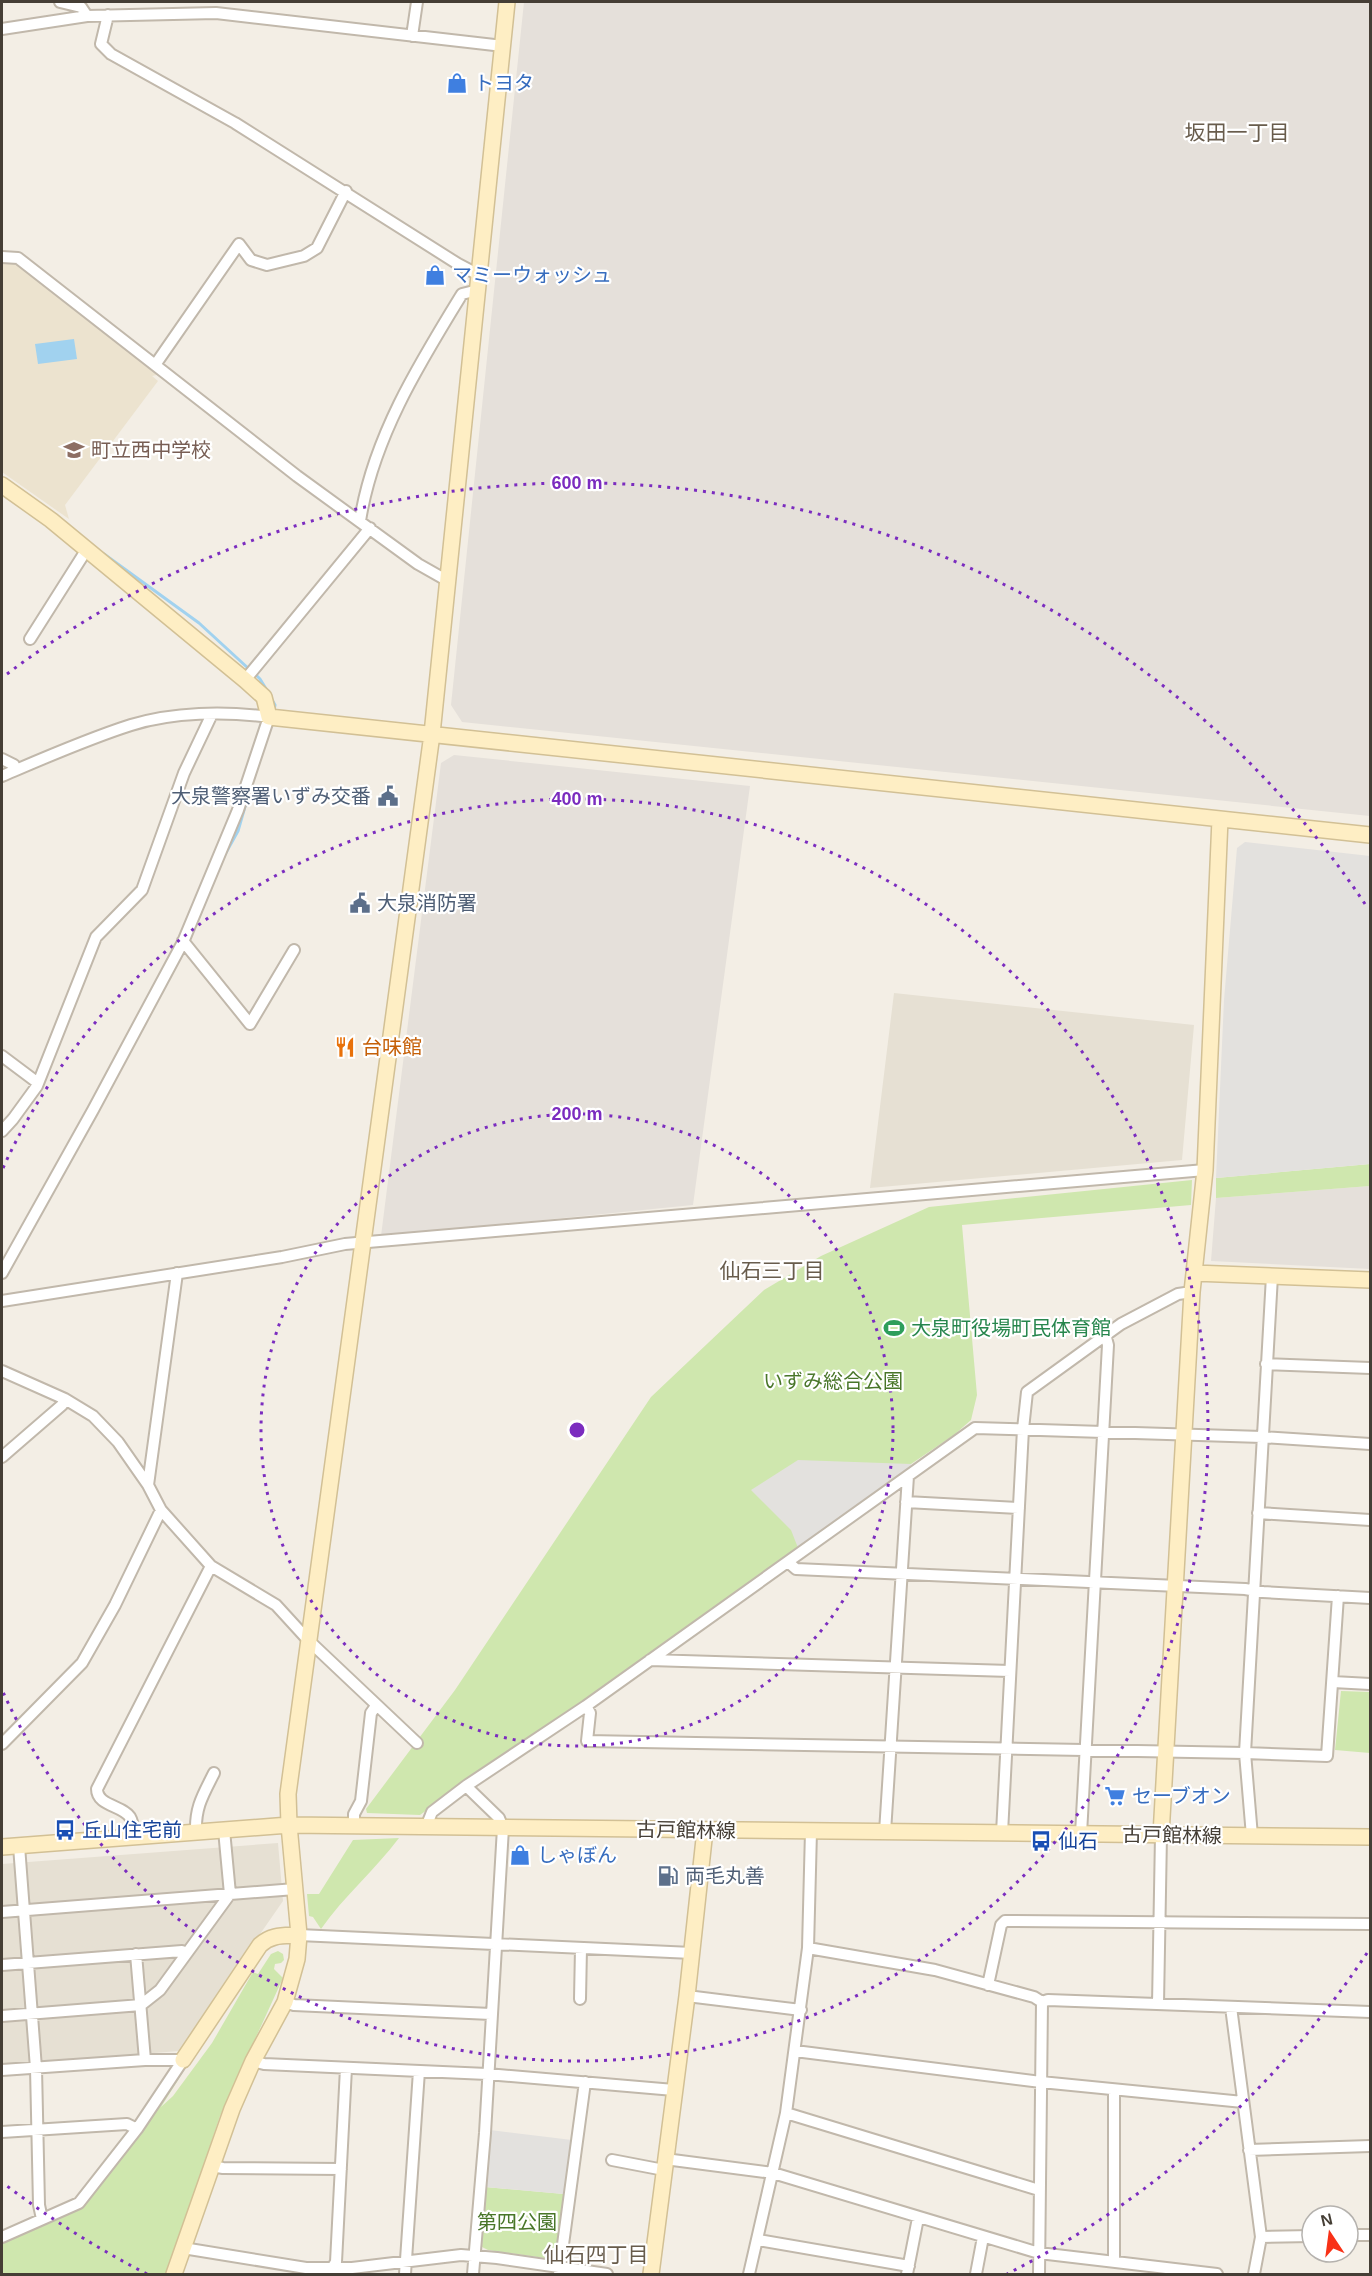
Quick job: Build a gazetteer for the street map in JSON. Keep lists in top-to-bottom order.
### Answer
{
  "streets": {
    "street": ["古戸館林線"]
  },
  "districts": ["坂田一丁目", "仙石三丁目", "仙石四丁目"],
  "parks": ["いずみ総合公園", "第四公園"],
  "places": {
    "shop": ["トヨタ", "マミーウォッシュ", "しゃぼん"],
    "school or university": ["町立西中学校"],
    "public building": ["大泉警察署いずみ交番", "大泉消防署"],
    "restaurant": ["台味館"],
    "sports": ["大泉町役場町民体育館"],
    "supermarket": ["セーブオン"],
    "bus stop": ["丘山住宅前", "仙石"],
    "fuel station": ["両毛丸善"]
  },
  "north": "top",
  "rings": ["600 m", "400 m", "200 m"]
}
